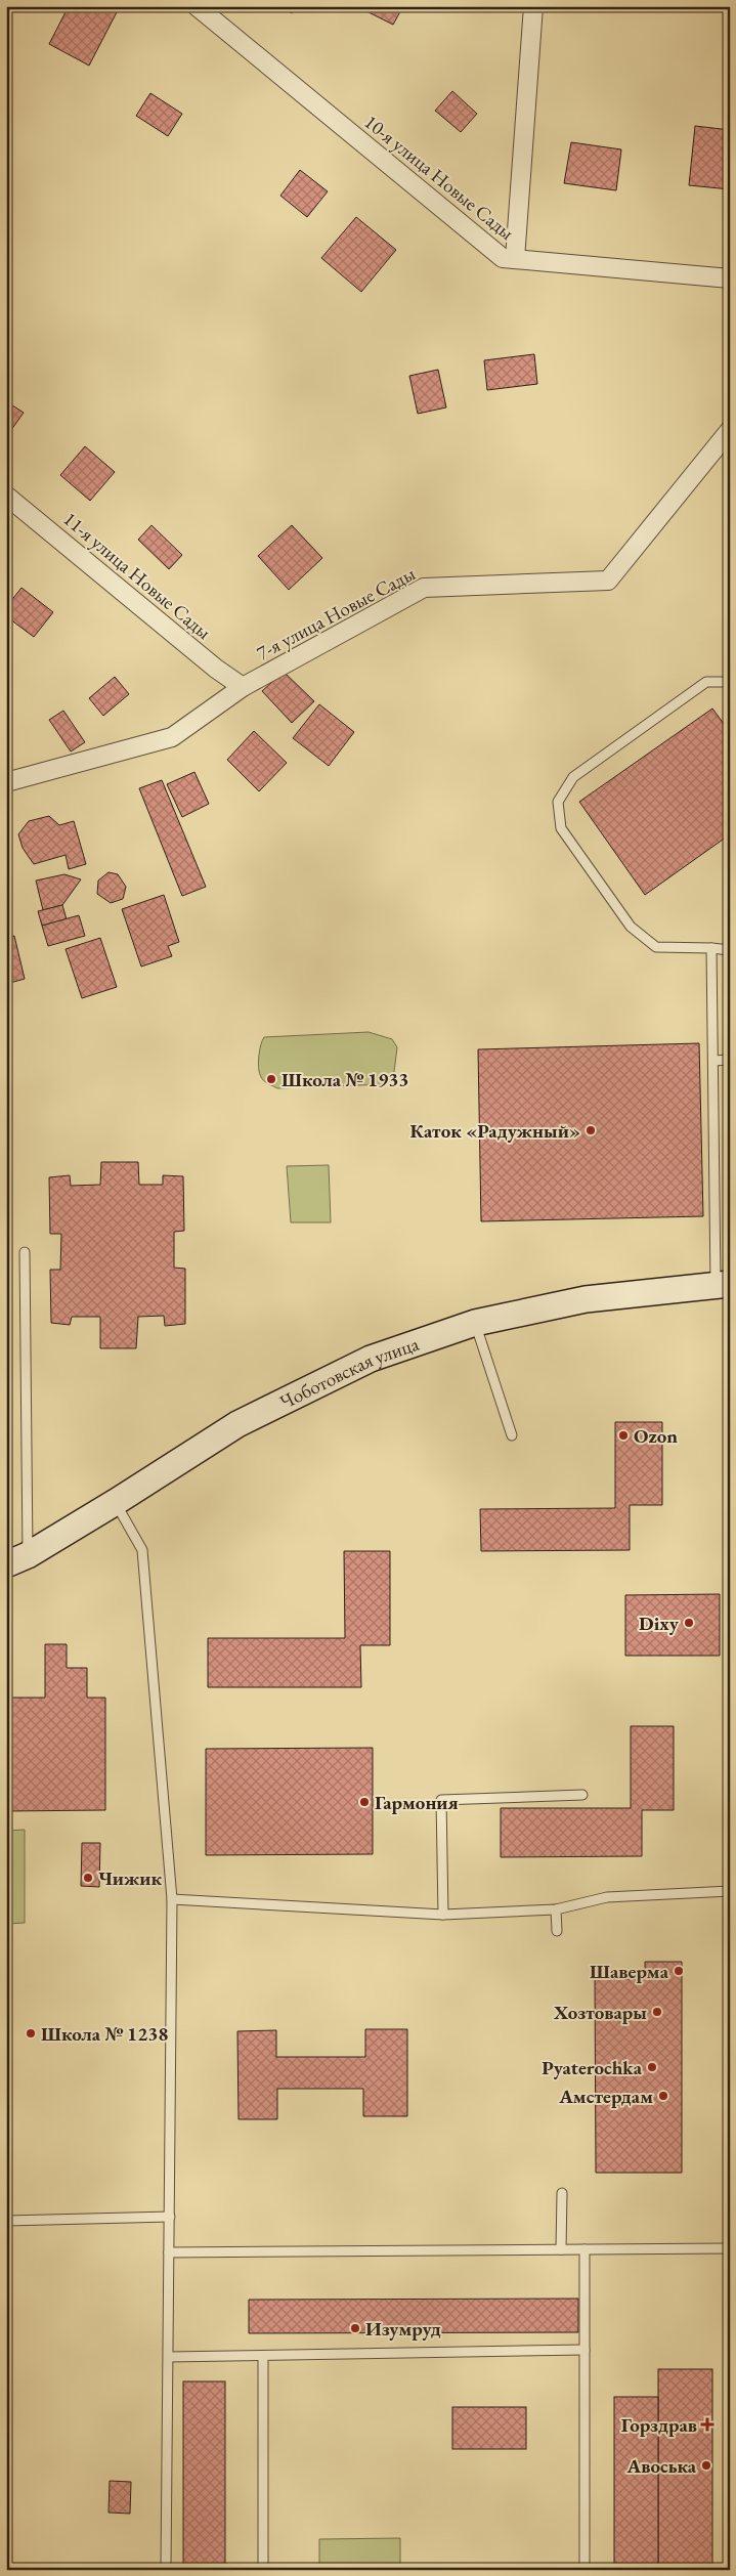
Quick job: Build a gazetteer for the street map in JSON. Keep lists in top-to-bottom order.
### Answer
{
  "streets": {
    "main road": ["Чоботовская улица"],
    "street": ["10-я улица Новые Сады", "11-я улица Новые Сады", "7-я улица Новые Сады"]
  },
  "crossings": [
    ["11-я улица Новые Сады", "7-я улица Новые Сады"]
  ],
  "places": {
    "other": [
      "Школа № 1933",
      "Каток «Радужный»",
      "Ozon",
      "Dixy",
      "Гармония",
      "Чижик",
      "Шаверма",
      "Хозтовары",
      "Школа № 1238",
      "Pyaterochka",
      "Амстердам",
      "Изумруд",
      "Авоська"
    ],
    "health": ["Горздрав"]
  }
}
